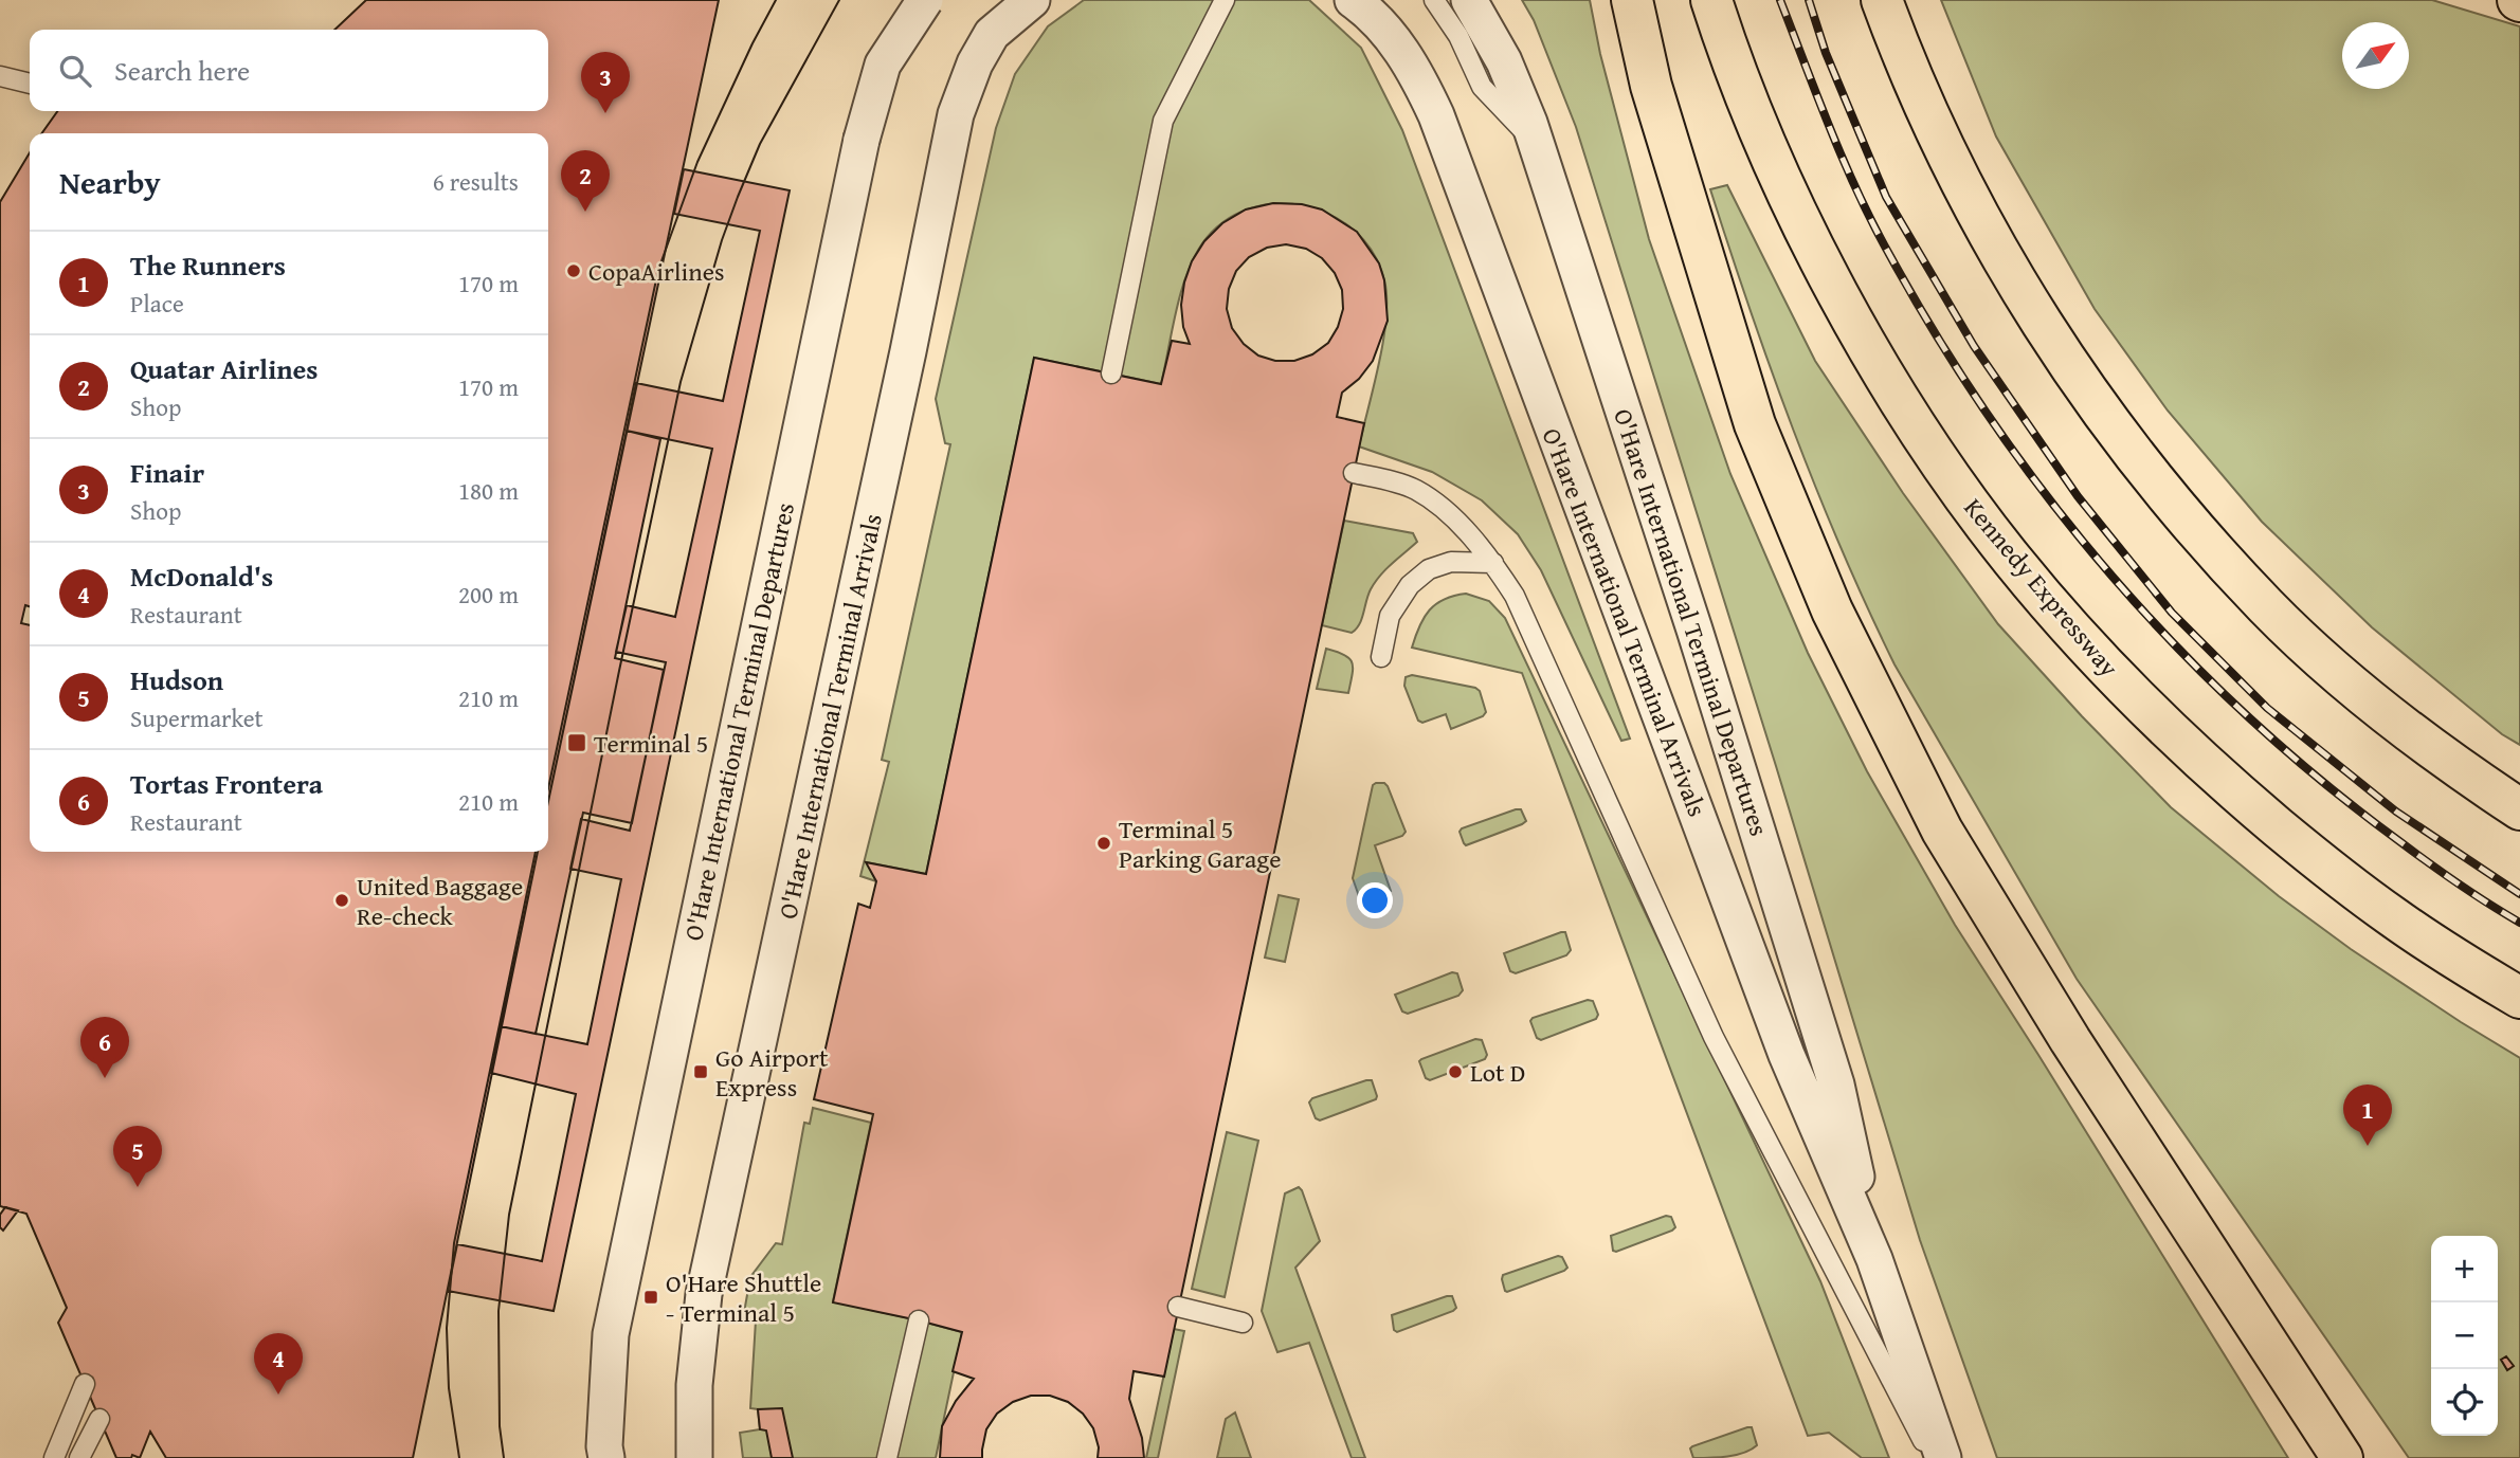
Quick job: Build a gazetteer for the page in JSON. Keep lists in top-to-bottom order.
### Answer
{
  "streets": {
    "highway": ["Kennedy Expressway"],
    "street": ["O'Hare International Terminal Arrivals", "O'Hare International Terminal Departures"]
  },
  "crossings": [
    ["O'Hare International Terminal Arrivals", "O'Hare International Terminal Departures"]
  ],
  "places": {
    "other": [
      "CopaAirlines",
      "Terminal 5 Parking Garage",
      "United Baggage Re-check",
      "Lot D"
    ],
    "transit": ["Terminal 5", "Go Airport Express", "O'Hare Shuttle - Terminal 5"]
  },
  "north": "top right",
  "page": {
    "search": "Search here",
    "pins": [
      "3",
      "2",
      "6",
      "1",
      "5",
      "4"
    ],
    "heading": ["Nearby", "6 results"],
    "list": [
      {
        "mark": "1",
        "name": "The Runners",
        "note": "Place",
        "value": "170 m"
      },
      {
        "mark": "2",
        "name": "Quatar Airlines",
        "note": "Shop",
        "value": "170 m"
      },
      {
        "mark": "3",
        "name": "Finair",
        "note": "Shop",
        "value": "180 m"
      },
      {
        "mark": "4",
        "name": "McDonald's",
        "note": "Restaurant",
        "value": "200 m"
      },
      {
        "mark": "5",
        "name": "Hudson",
        "note": "Supermarket",
        "value": "210 m"
      },
      {
        "mark": "6",
        "name": "Tortas Frontera",
        "note": "Restaurant",
        "value": "210 m"
      }
    ],
    "map_buttons": ["+", "−"]
  }
}
